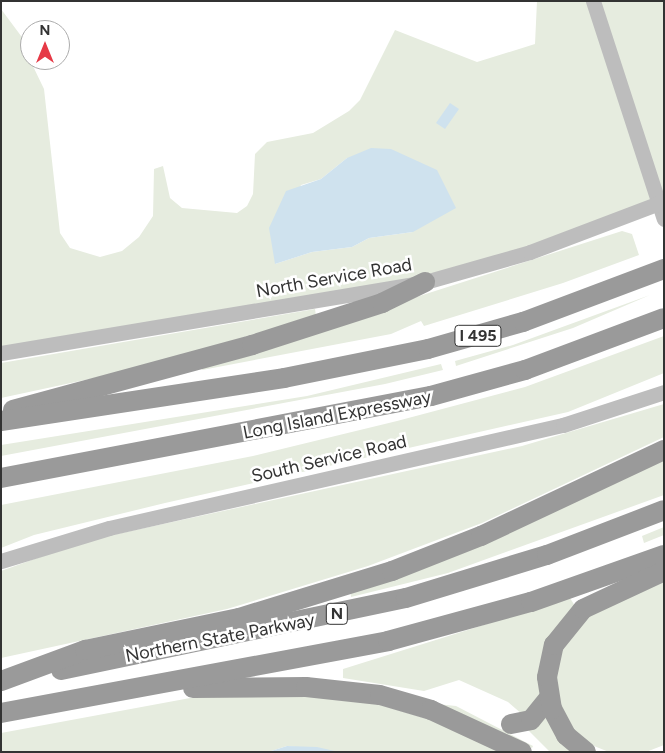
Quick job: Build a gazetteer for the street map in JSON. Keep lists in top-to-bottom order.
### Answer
{
  "streets": {
    "highway": [
      "I 495",
      "Long Island Expressway",
      "N",
      "Northern State Parkway"
    ],
    "main road": ["North Service Road", "South Service Road"]
  },
  "north": "top"
}
